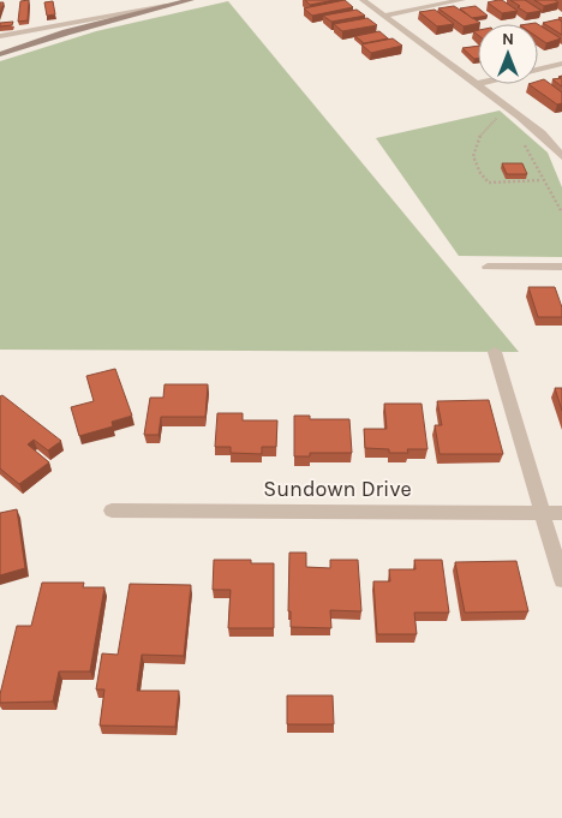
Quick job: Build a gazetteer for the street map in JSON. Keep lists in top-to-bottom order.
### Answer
{
  "streets": {
    "street": ["Sundown Drive"]
  },
  "north": "top"
}
